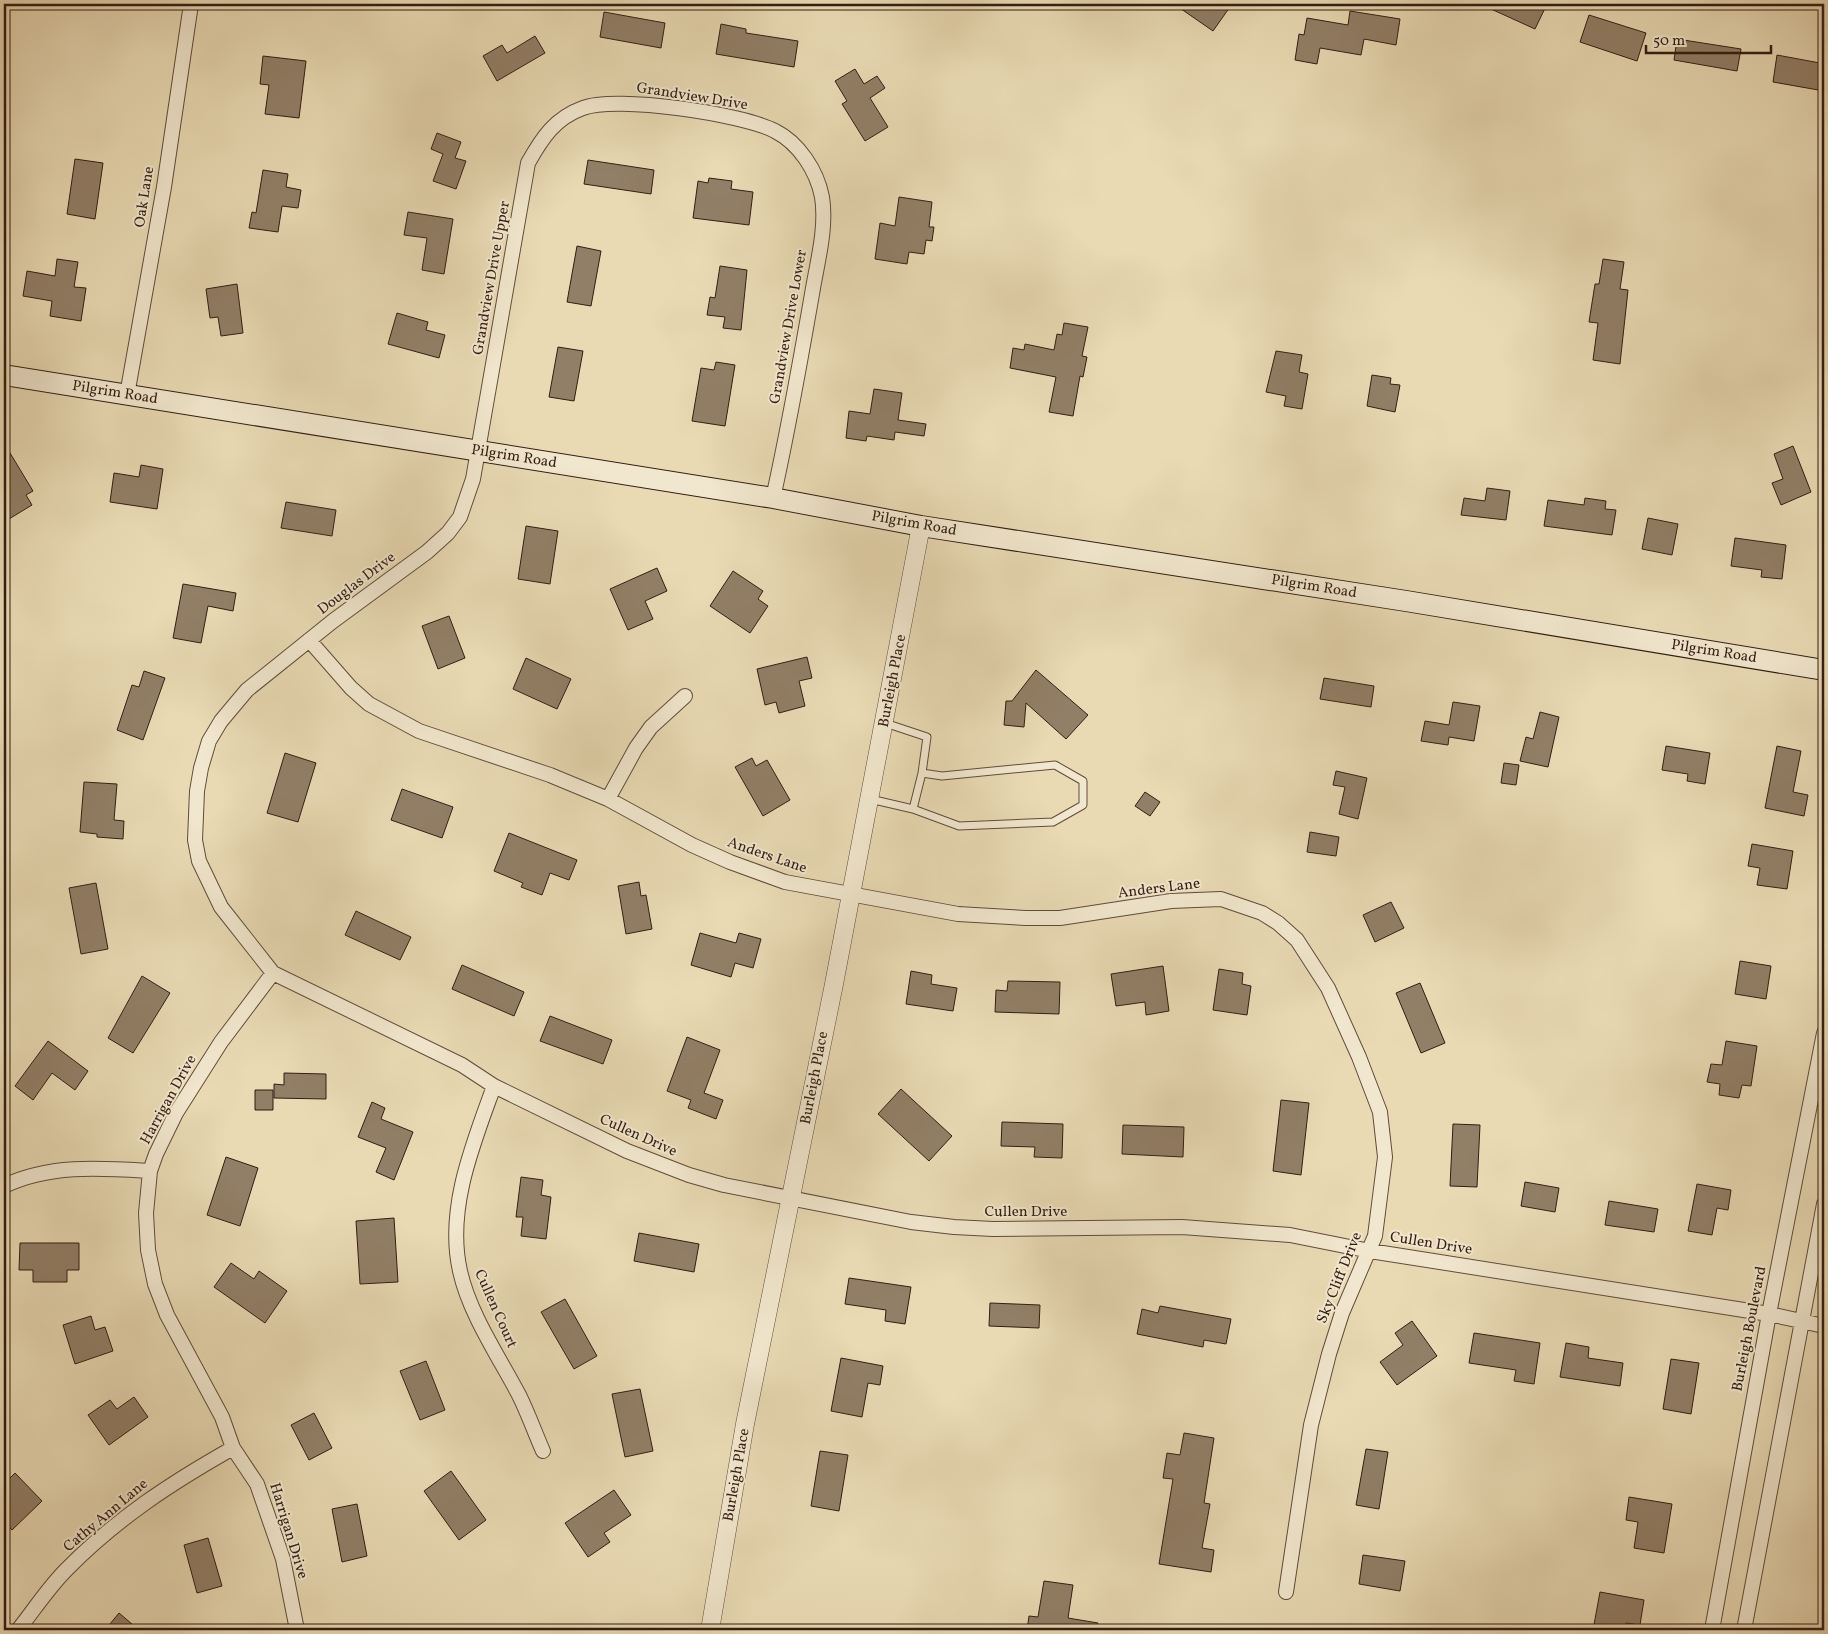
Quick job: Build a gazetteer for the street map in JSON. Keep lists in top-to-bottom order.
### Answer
{
  "streets": {
    "main road": ["Pilgrim Road"],
    "street": [
      "Grandview Drive",
      "Oak Lane",
      "Grandview Drive Upper",
      "Grandview Drive Lower",
      "Douglas Drive",
      "Burleigh Place",
      "Anders Lane",
      "Harrigan Drive",
      "Cullen Drive",
      "Sky Cliff Drive",
      "Cullen Court",
      "Burleigh Boulevard",
      "Cathy Ann Lane"
    ]
  },
  "crossings": [
    ["Grandview Drive", "Grandview Drive Upper"],
    ["Grandview Drive", "Grandview Drive Lower"],
    ["Oak Lane", "Pilgrim Road"],
    ["Grandview Drive Upper", "Pilgrim Road"],
    ["Grandview Drive Upper", "Douglas Drive"],
    ["Grandview Drive Lower", "Pilgrim Road"],
    ["Pilgrim Road", "Douglas Drive"],
    ["Pilgrim Road", "Burleigh Place"],
    ["Douglas Drive", "Anders Lane"],
    ["Douglas Drive", "Harrigan Drive"],
    ["Douglas Drive", "Cullen Drive"],
    ["Burleigh Place", "Anders Lane"],
    ["Burleigh Place", "Cullen Drive"],
    ["Anders Lane", "Sky Cliff Drive"],
    ["Harrigan Drive", "Cullen Drive"],
    ["Harrigan Drive", "Cathy Ann Lane"],
    ["Cullen Drive", "Sky Cliff Drive"],
    ["Cullen Drive", "Cullen Court"],
    ["Cullen Drive", "Burleigh Boulevard"]
  ],
  "scale_bar": "50 m"
}
